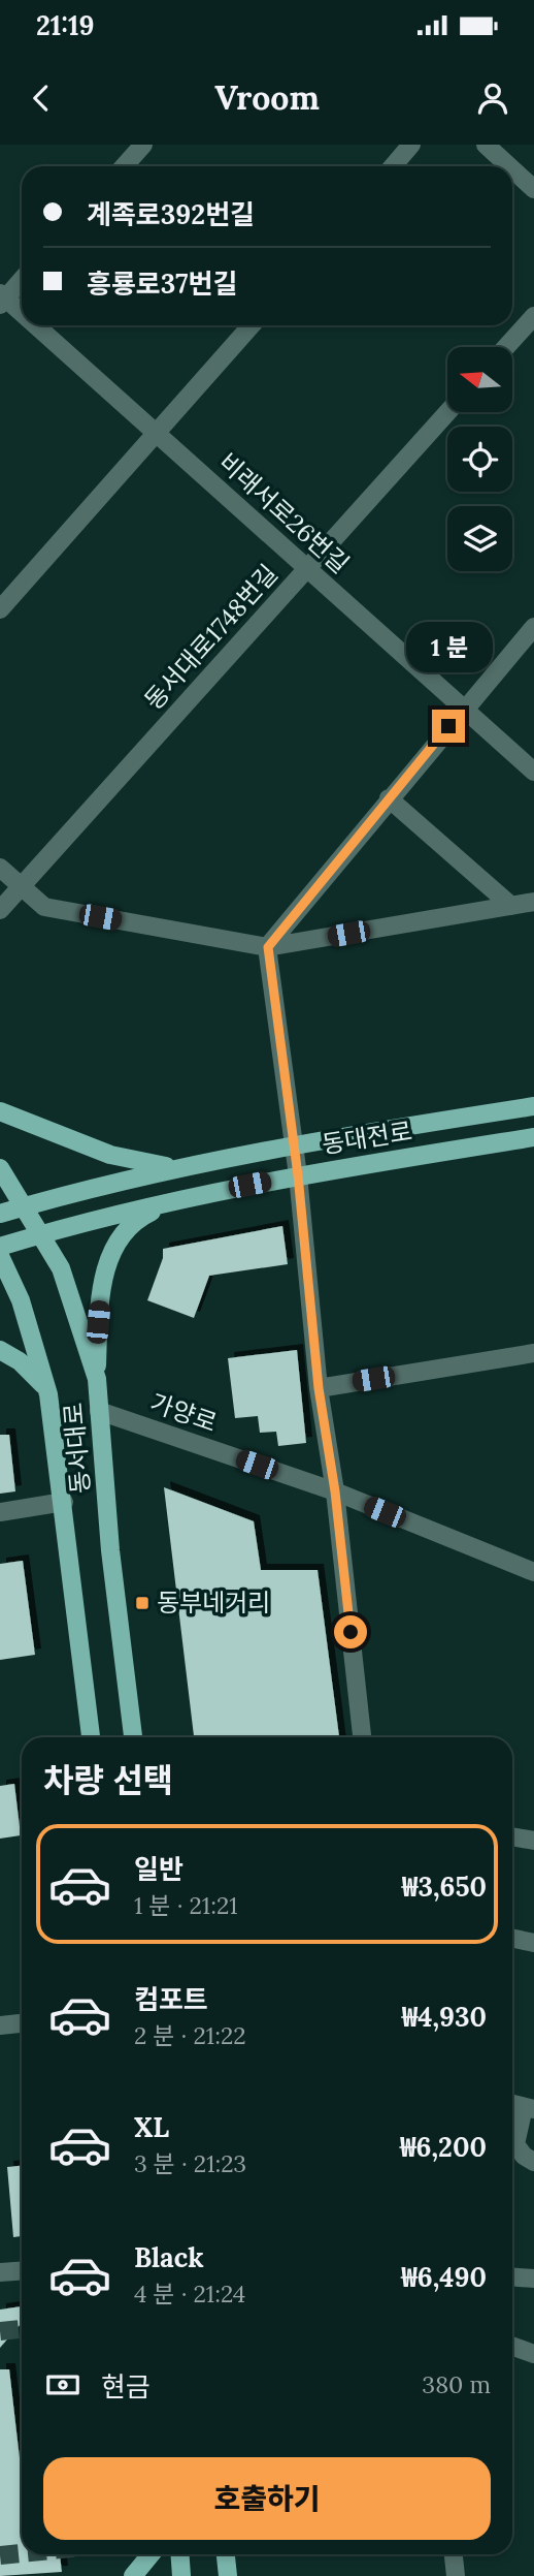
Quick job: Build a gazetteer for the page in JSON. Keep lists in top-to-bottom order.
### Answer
{
  "streets": {
    "main road": ["동대전로", "동서대로"],
    "street": ["비래서로26번길", "동서대로1748번길", "가양로"]
  },
  "crossings": [
    ["비래서로26번길", "동서대로1748번길"],
    ["동대전로", "동서대로"],
    ["가양로", "동서대로"]
  ],
  "places": {
    "transit": ["동부네거리"]
  },
  "north": "left",
  "page": {
    "status": "21:19",
    "header": "Vroom",
    "banner": ["계족로392번길", "흥룡로37번길"],
    "bubble": "1 분",
    "heading": "차량 선택",
    "list": [
      {
        "name": "일반",
        "note": "1 분 · 21:21",
        "value": "₩3,650"
      },
      {
        "name": "컴포트",
        "note": "2 분 · 21:22",
        "value": "₩4,930"
      },
      {
        "name": "XL",
        "note": "3 분 · 21:23",
        "value": "₩6,200"
      },
      {
        "name": "Black",
        "note": "4 분 · 21:24",
        "value": "₩6,490"
      }
    ],
    "pay": ["현금", "380 m"],
    "buttons": "호출하기"
  }
}
